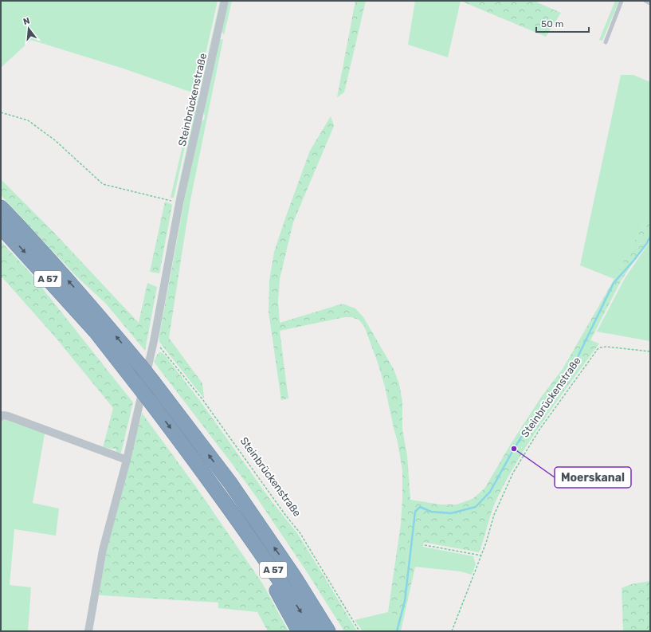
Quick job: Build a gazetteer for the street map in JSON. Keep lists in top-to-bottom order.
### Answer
{
  "streets": {
    "highway": ["A 57"],
    "street": ["Steinbrückenstraße"]
  },
  "places": ["Moerskanal"],
  "scale_bar": "50 m",
  "north": "top"
}
